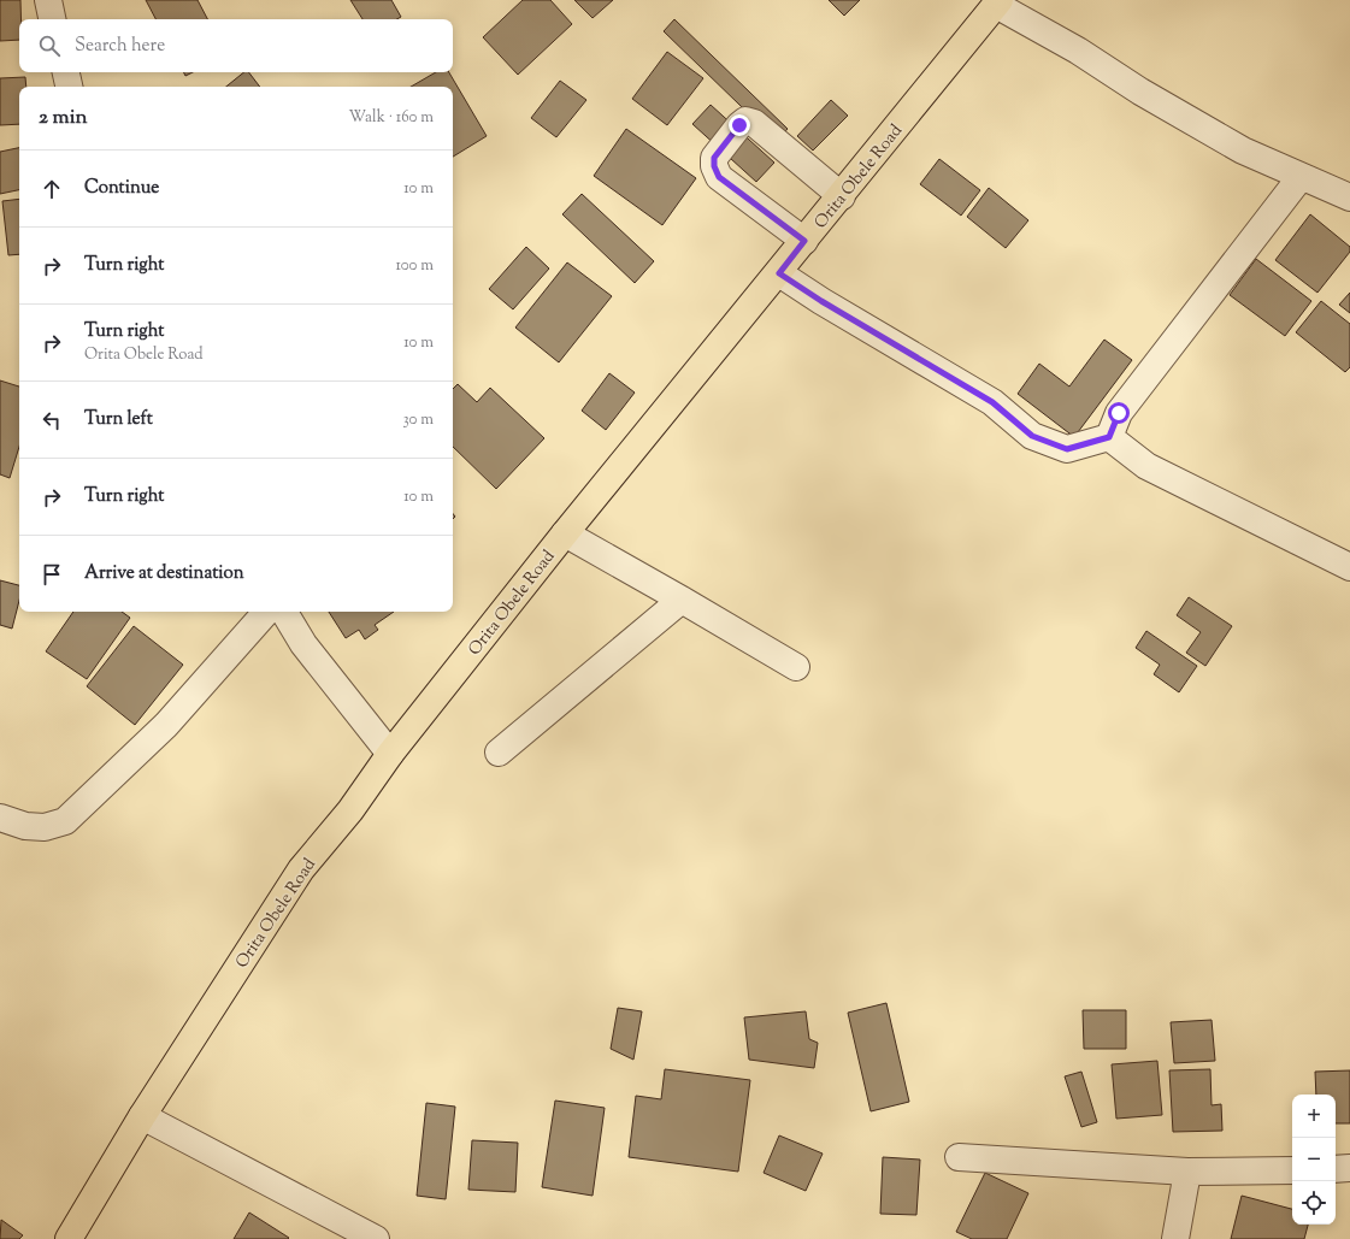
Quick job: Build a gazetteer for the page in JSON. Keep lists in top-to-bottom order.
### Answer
{
  "streets": {
    "main road": ["Orita Obele Road"]
  },
  "page": {
    "search": "Search here",
    "heading": ["2 min", "Walk · 160 m"],
    "list": [
      ["Continue", "10 m"],
      ["Turn right", "100 m"],
      ["Turn right", "Orita Obele Road", "10 m"],
      ["Turn left", "30 m"],
      ["Turn right", "10 m"],
      "Arrive at destination"
    ],
    "map_buttons": ["+", "−"]
  }
}
